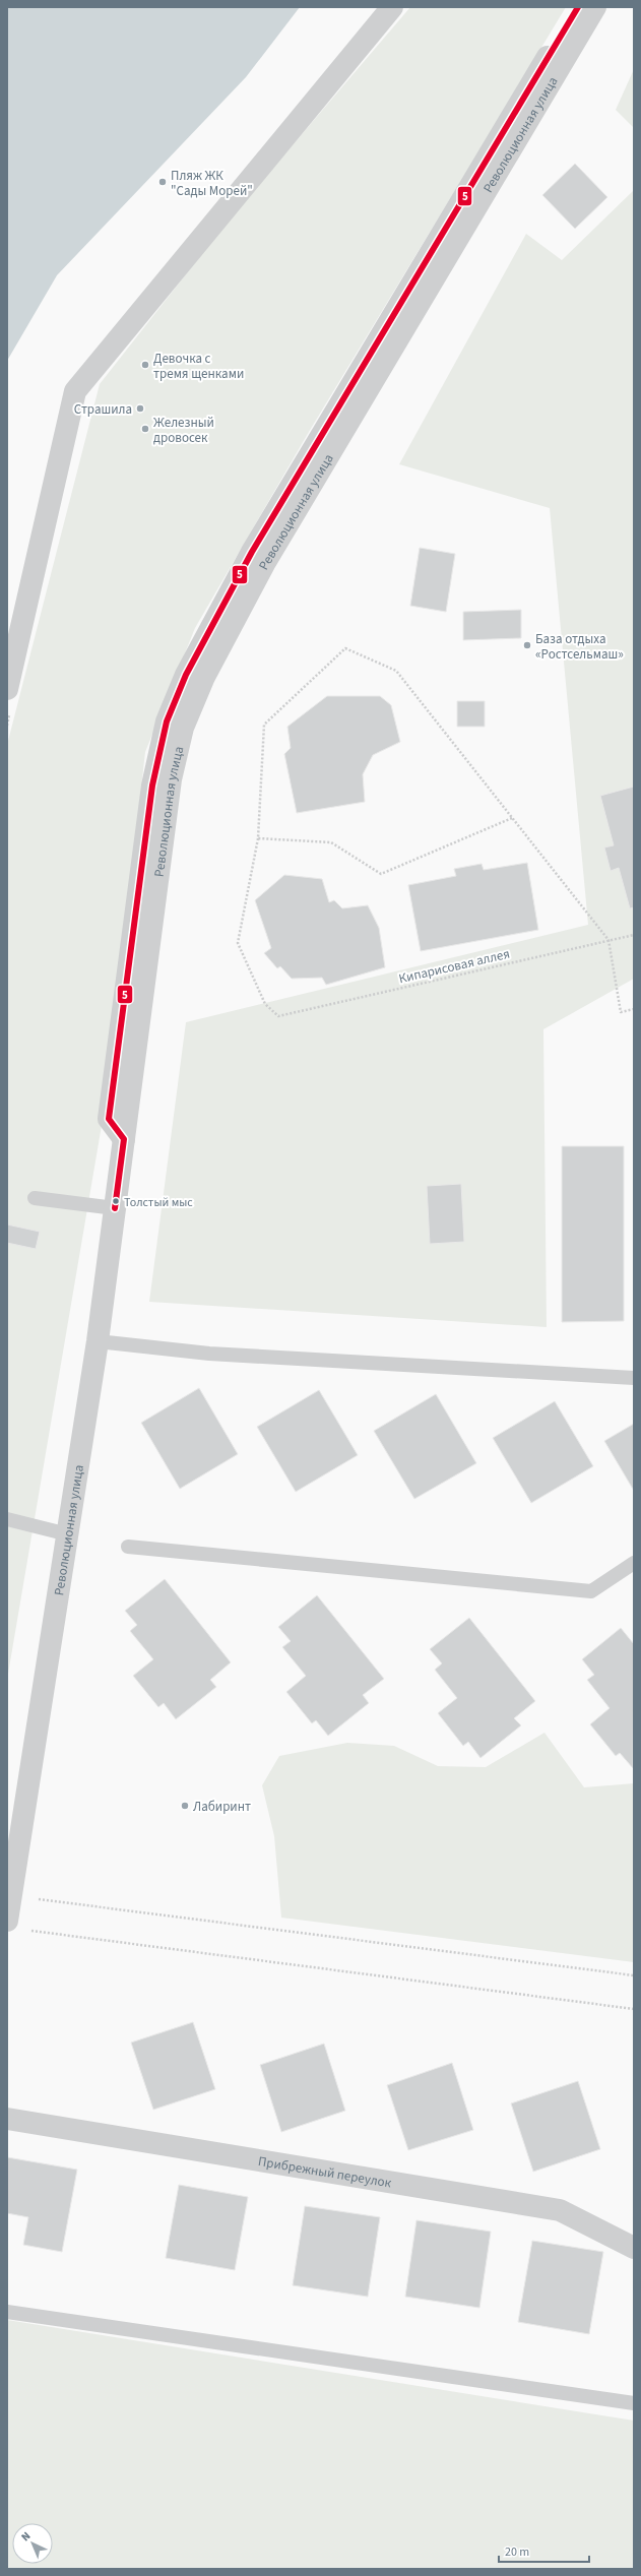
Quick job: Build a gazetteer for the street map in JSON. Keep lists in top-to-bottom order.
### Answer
{
  "streets": {
    "street": ["Революционная улица", "Прибрежный переулок"],
    "path": ["Кипарисовая аллея"]
  },
  "places": [
    "Пляж ЖК \"Сады Морей\"",
    "Девочка с тремя щенками",
    "Страшила",
    "Железный дровосек",
    "База отдыха «Ростсельмаш»",
    "Толстый мыс",
    "Лабиринт"
  ],
  "lines": ["transit line 5"],
  "scale_bar": "20 m",
  "north": "top left"
}
